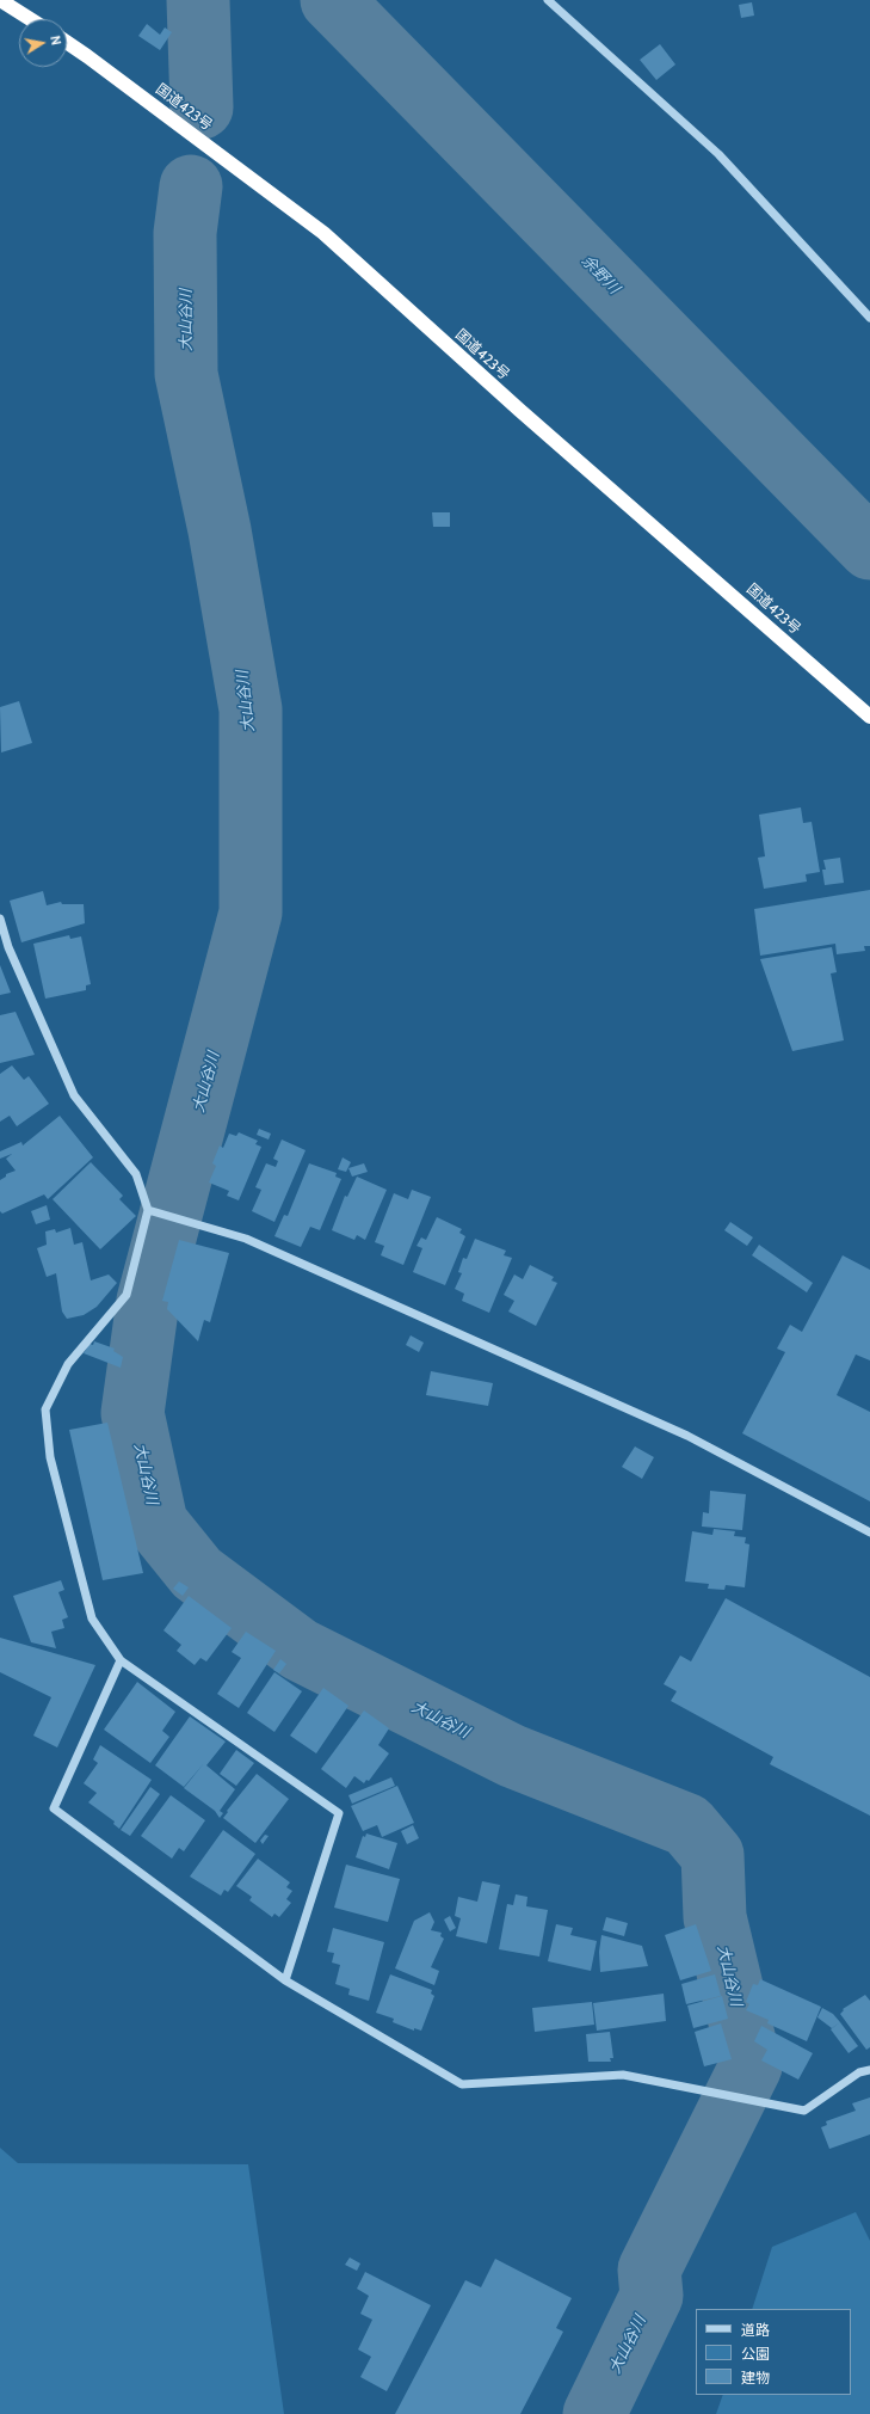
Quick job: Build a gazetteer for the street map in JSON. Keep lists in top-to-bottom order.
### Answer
{
  "streets": {
    "highway": ["国道423号"]
  },
  "water": ["余野川", "大山谷川"],
  "legend": ["道路", "公園", "建物"],
  "north": "right"
}
